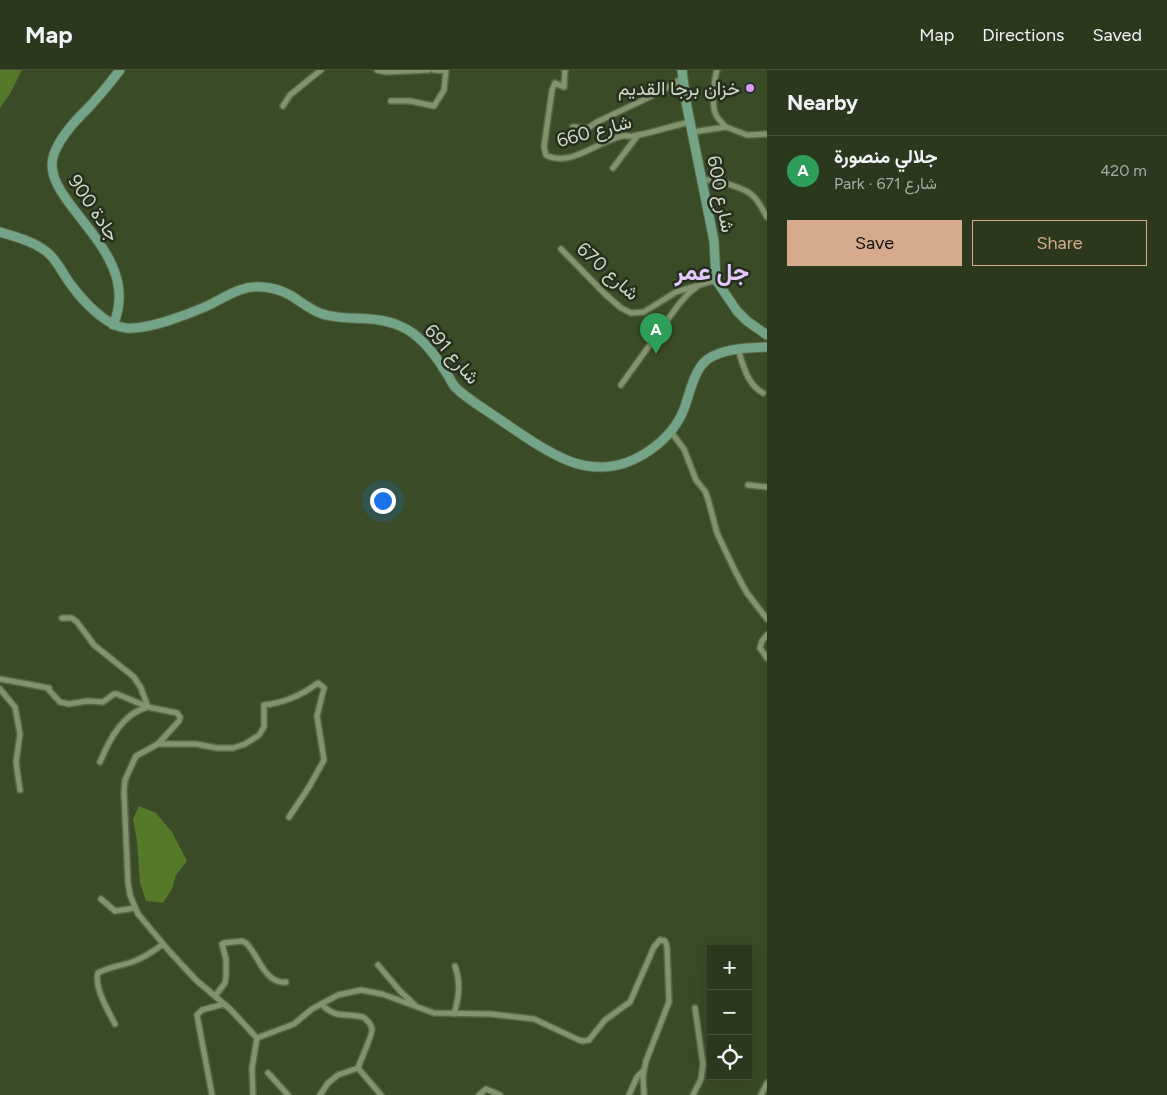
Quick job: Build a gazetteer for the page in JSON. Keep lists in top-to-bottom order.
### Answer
{
  "streets": {
    "main road": ["شارع 600", "جادة 900", "شارع 691"],
    "street": ["شارع 660", "شارع 670"]
  },
  "crossings": [
    ["شارع 660", "شارع 600"],
    ["شارع 600", "شارع 670"],
    ["جادة 900", "شارع 691"]
  ],
  "districts": ["جل عمر"],
  "places": ["خزان برجا القديم"],
  "page": {
    "header": "Map",
    "nav": ["Map", "Directions", "Saved"],
    "heading": "Nearby",
    "list": [
      {
        "mark": "A",
        "name": "جلالي منصورة",
        "note": "Park · شارع 671",
        "value": "420 m"
      }
    ],
    "buttons": ["Save", "Share"],
    "pins": "A",
    "map_buttons": ["+", "−"]
  }
}
